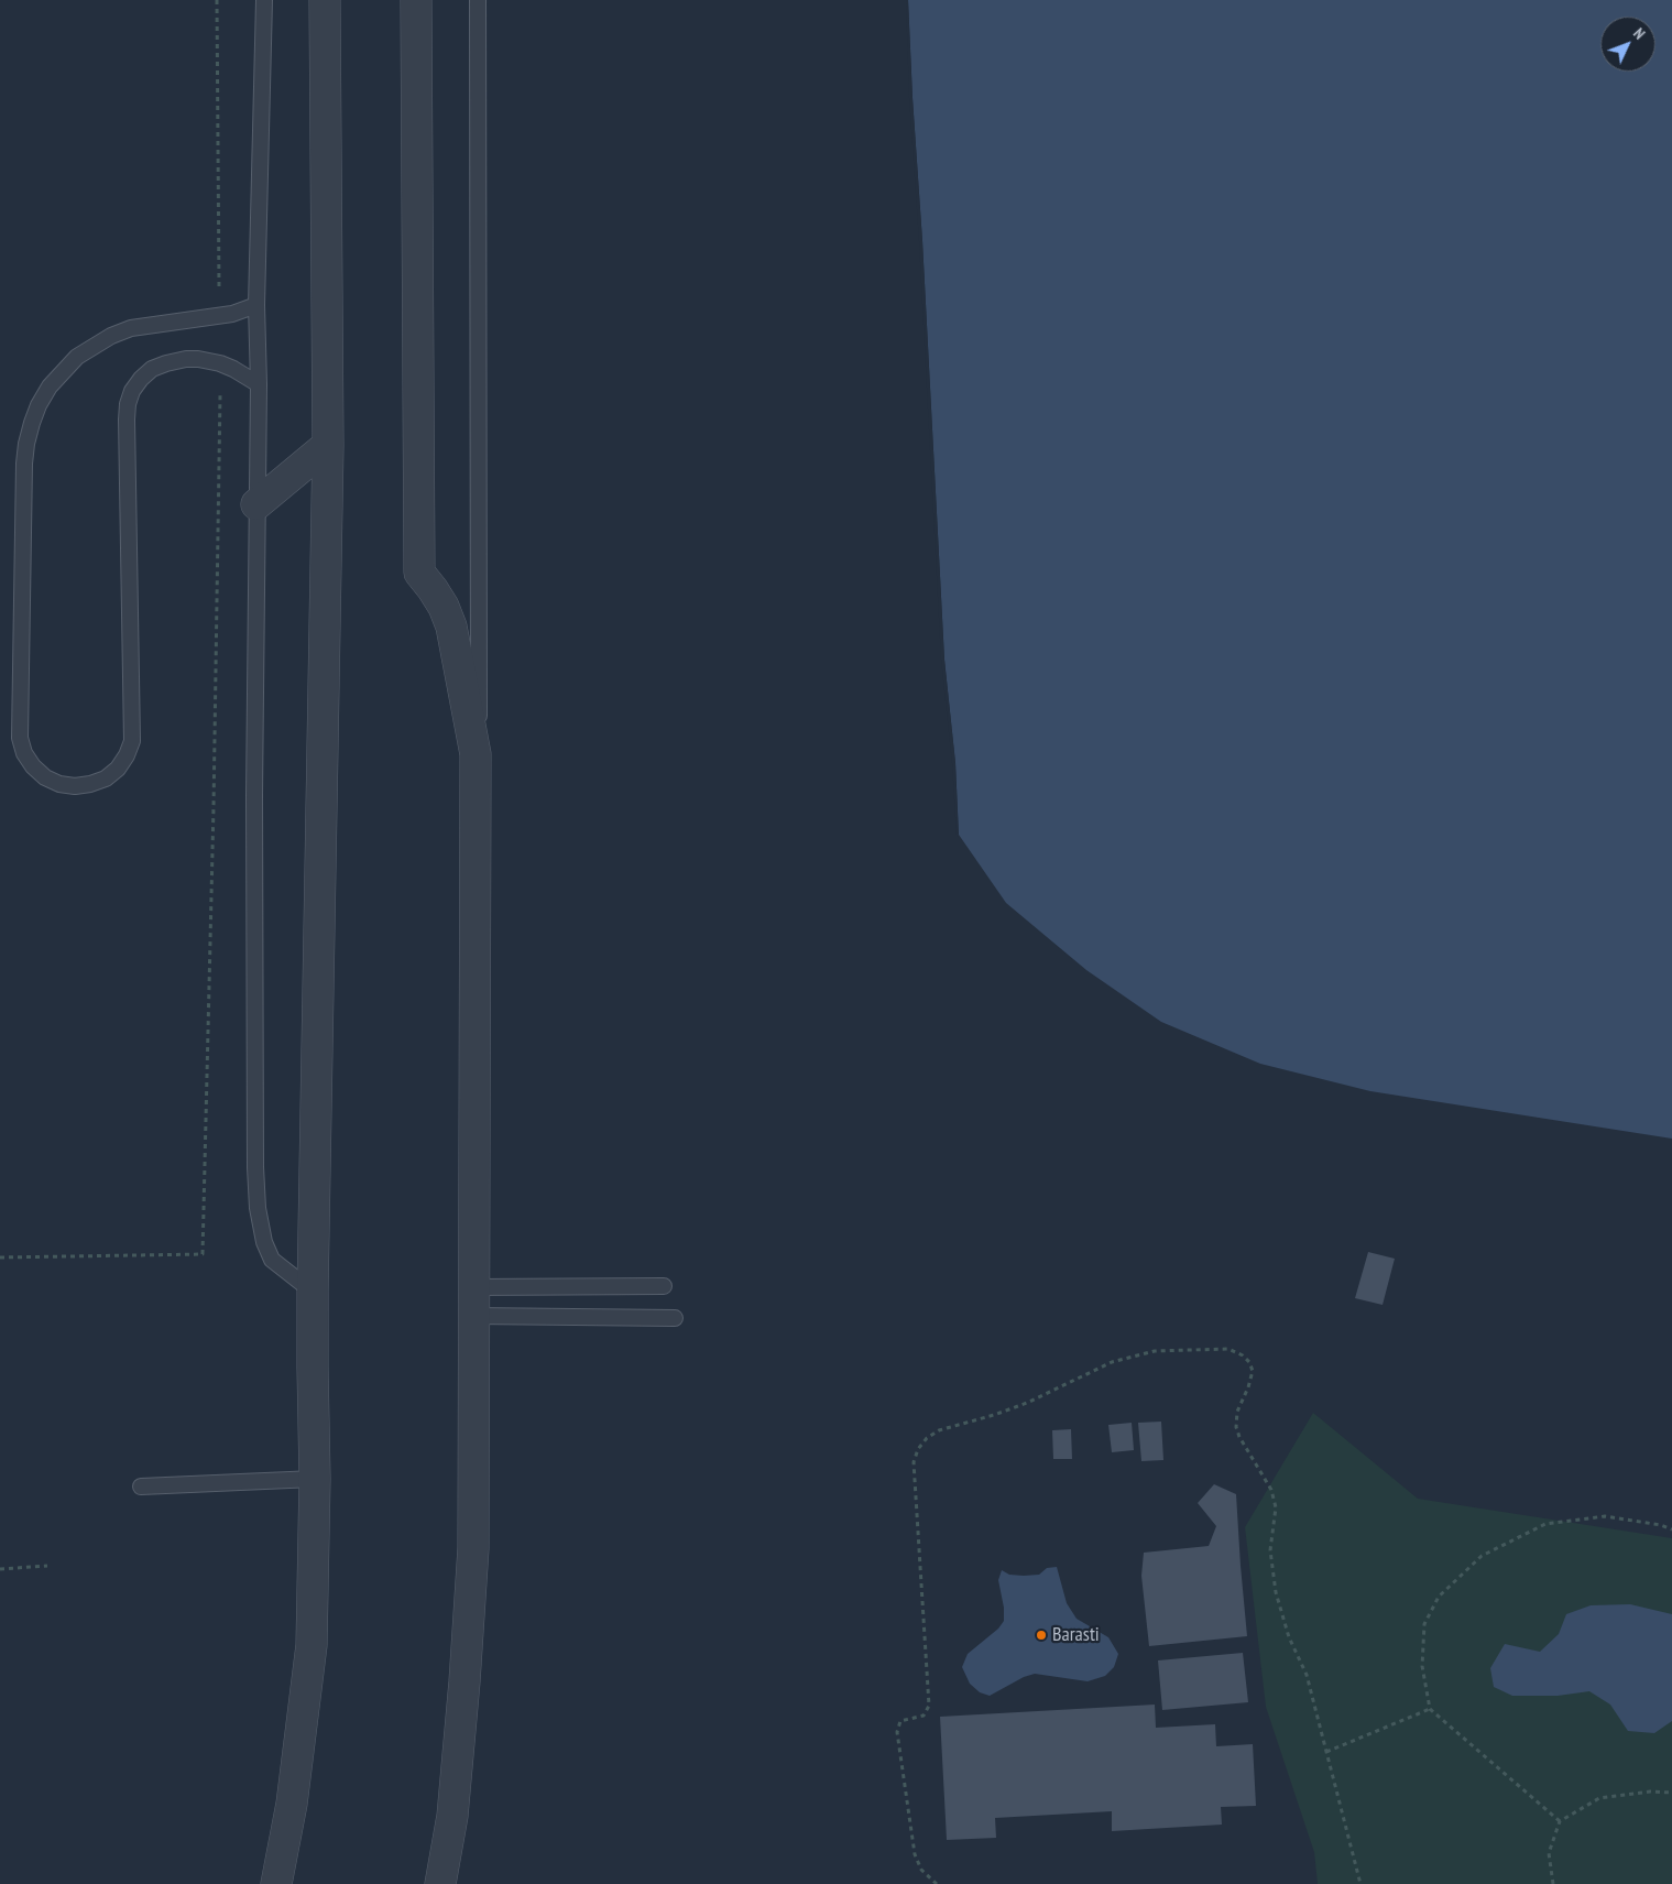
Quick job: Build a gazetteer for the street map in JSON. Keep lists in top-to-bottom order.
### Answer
{
  "places": ["Barasti"],
  "north": "top right"
}
